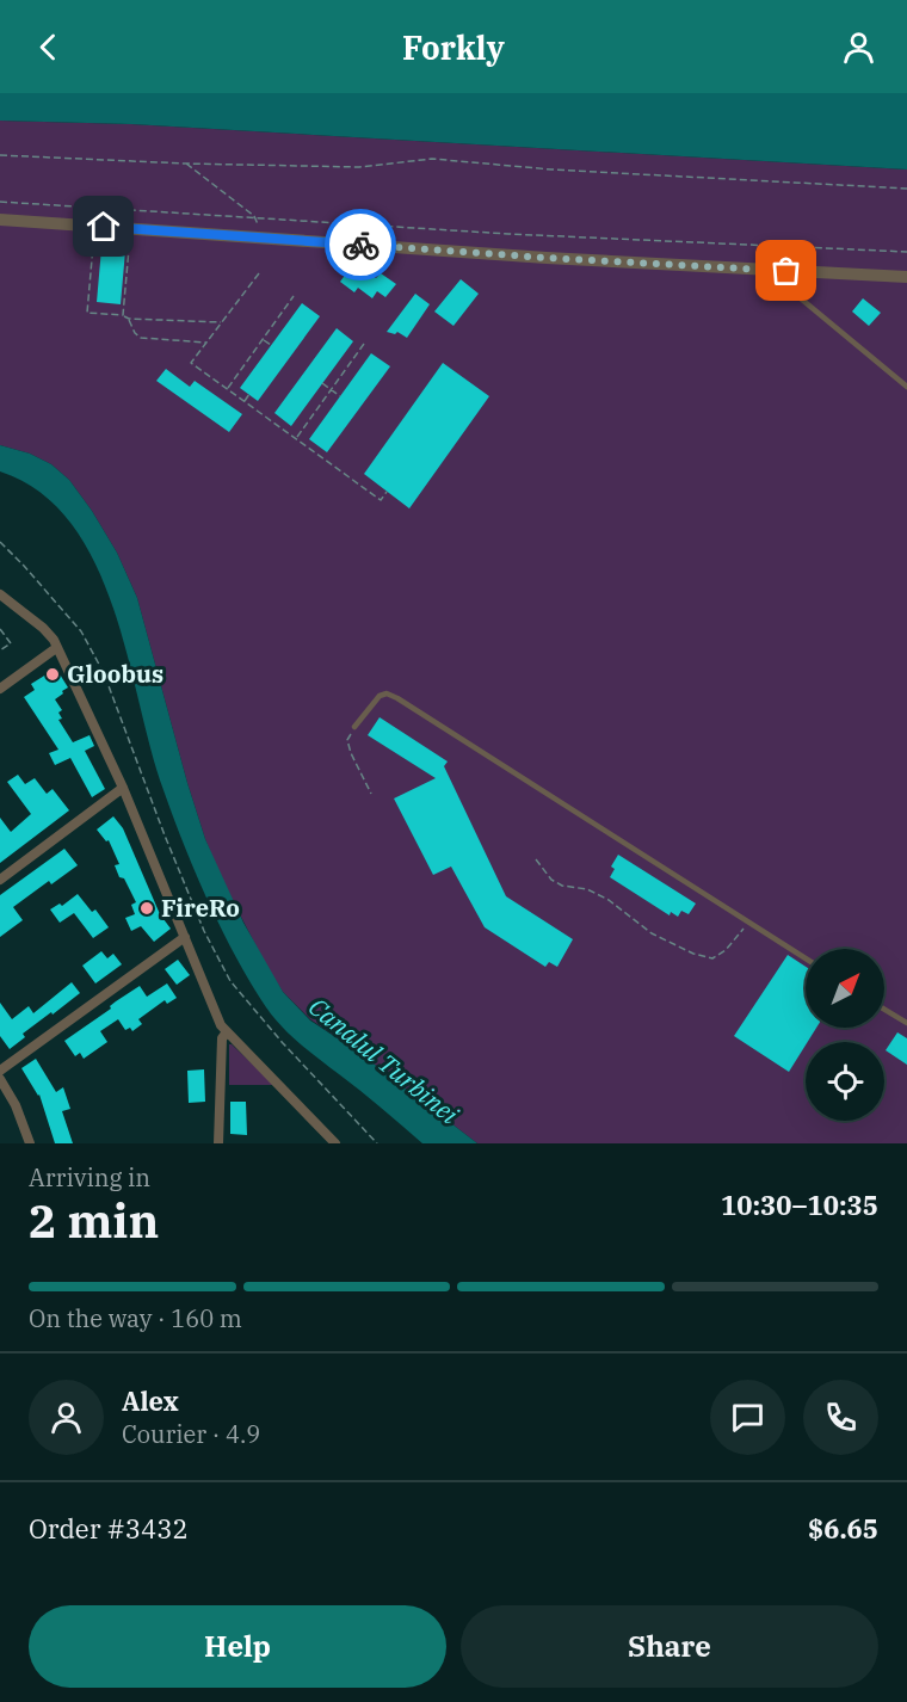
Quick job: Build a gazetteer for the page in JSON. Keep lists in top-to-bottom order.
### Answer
{
  "water": ["Canalul Turbinei"],
  "places": ["Gloobus", "FireRo"],
  "north": "top right",
  "page": {
    "header": "Forkly",
    "heading": ["2 min", "Arriving in", "10:30–10:35"],
    "panel": [
      "Alex",
      "Courier · 4.9",
      "Order #3432",
      "$6.65"
    ],
    "bar": "On the way · 160 m",
    "buttons": ["Help", "Share"]
  }
}
